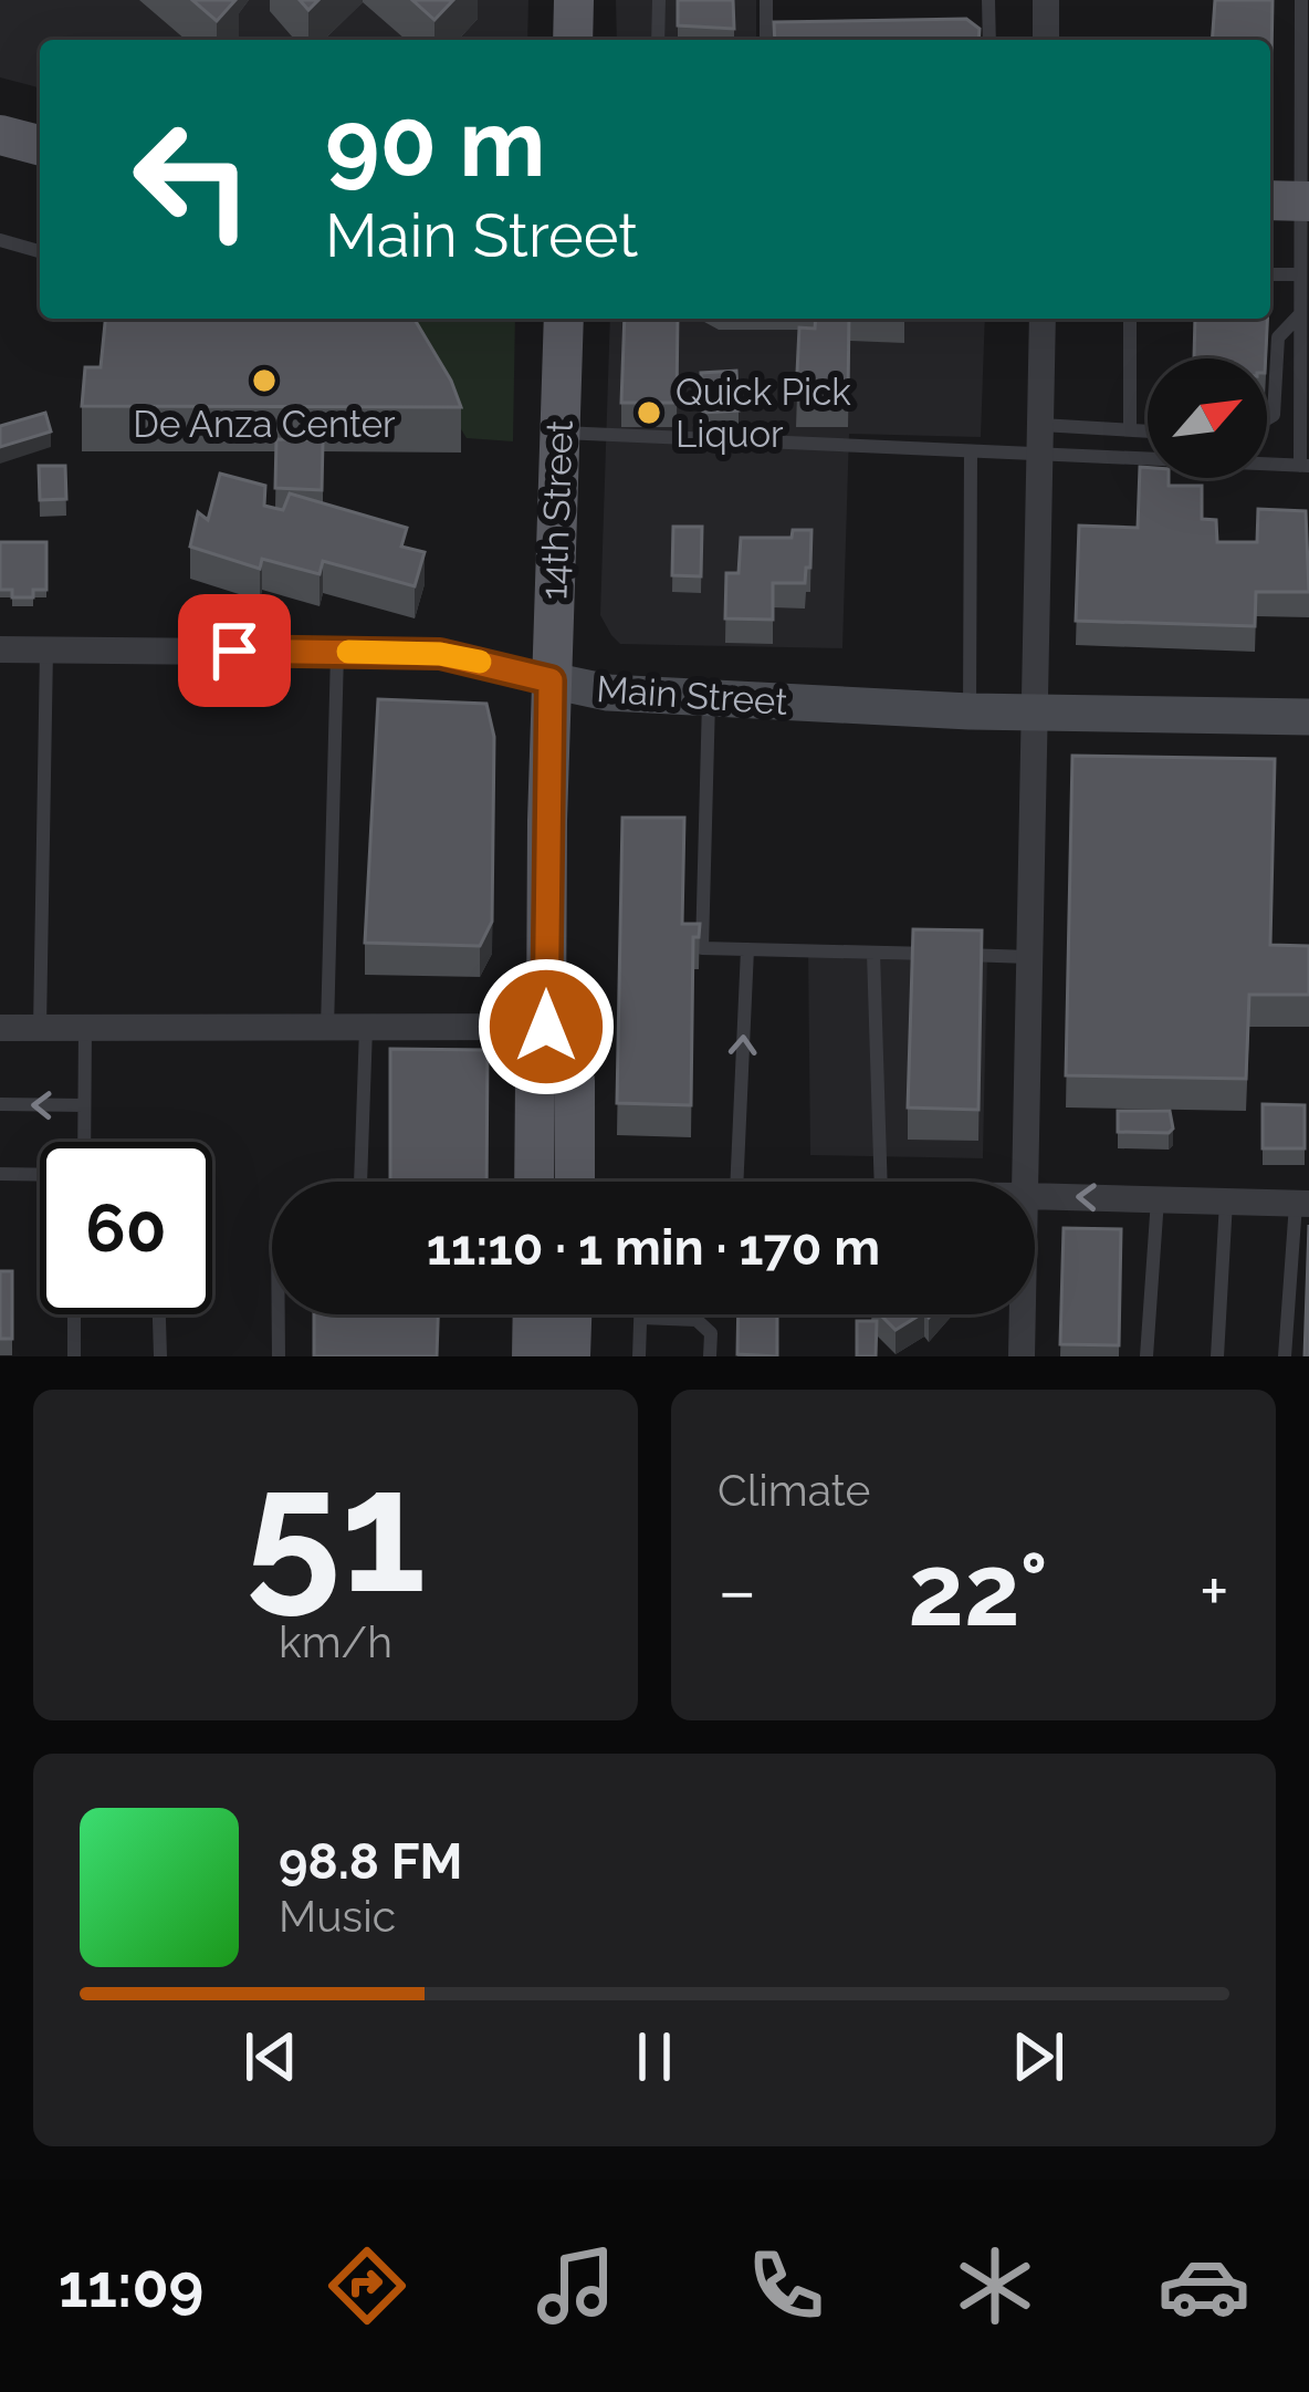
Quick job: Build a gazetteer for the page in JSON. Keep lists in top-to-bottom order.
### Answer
{
  "streets": {
    "main road": ["14th Street"],
    "street": ["Main Street"]
  },
  "crossings": [
    ["14th Street", "Main Street"]
  ],
  "places": ["De Anza Center", "Quick Pick Liquor"],
  "north": "top right",
  "page": {
    "turn": ["90 m", "Main Street"],
    "limit": "60",
    "trip": "11:10 · 1 min · 170 m",
    "tile": [
      ["51", "km/h"],
      "Climate"
    ],
    "heat": ["−", "22°", "+"],
    "song": ["98.8 FM", "Music"],
    "tabs": "11:09"
  }
}
